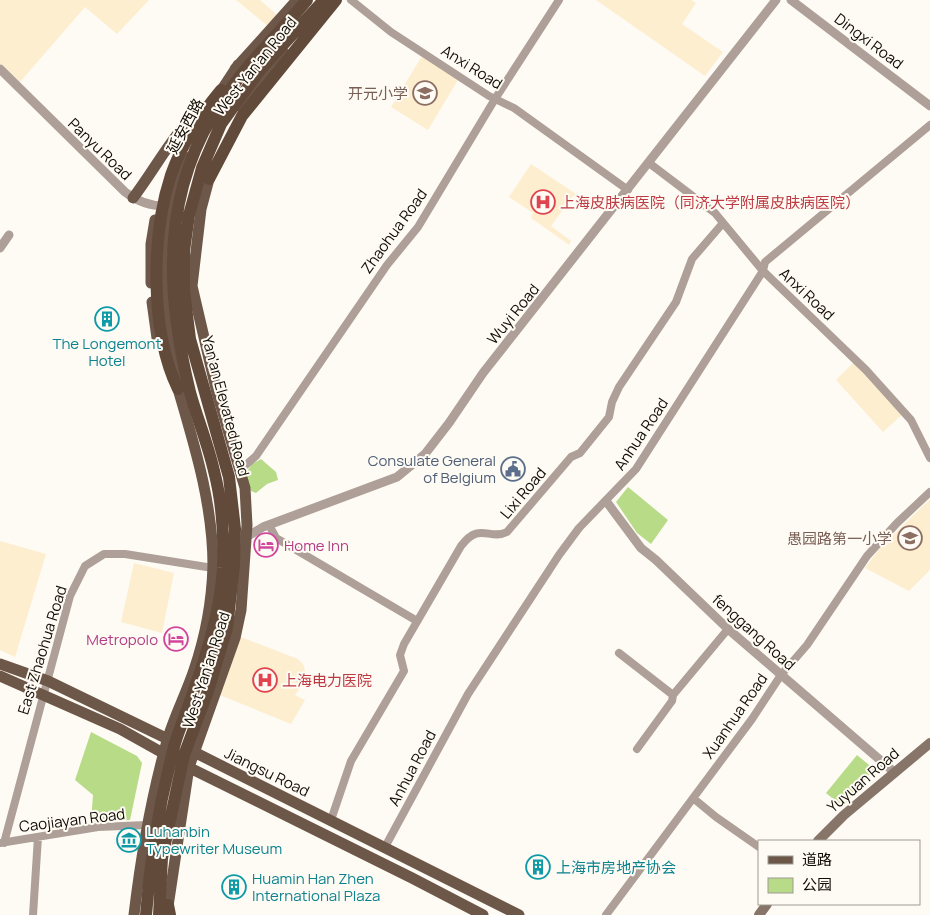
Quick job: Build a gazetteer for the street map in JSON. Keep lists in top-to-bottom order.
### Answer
{
  "streets": {
    "highway": ["Yan'an Elevated Road"],
    "main road": [
      "West Yan'an Road",
      "延安西路",
      "Jiangsu Road",
      "Yuyuan Road"
    ],
    "street": [
      "Dingxi Road",
      "Anxi Road",
      "Panyu Road",
      "Zhaohua Road",
      "Wuyi Road",
      "Anhua Road",
      "Lixi Road",
      "fenggang Road",
      "East Zhaohua Road",
      "Xuanhua Road",
      "Caojiayan Road"
    ]
  },
  "crossings": [
    ["West Yan'an Road", "延安西路"],
    ["West Yan'an Road", "Panyu Road"],
    ["West Yan'an Road", "Zhaohua Road"],
    ["West Yan'an Road", "Wuyi Road"],
    ["West Yan'an Road", "Yan'an Elevated Road"],
    ["West Yan'an Road", "East Zhaohua Road"],
    ["West Yan'an Road", "Jiangsu Road"],
    ["West Yan'an Road", "Caojiayan Road"],
    ["Anxi Road", "Zhaohua Road"],
    ["Anxi Road", "Wuyi Road"],
    ["Anxi Road", "Anhua Road"],
    ["Anxi Road", "Lixi Road"],
    ["延安西路", "Panyu Road"],
    ["延安西路", "Yan'an Elevated Road"],
    ["Wuyi Road", "East Zhaohua Road"],
    ["Anhua Road", "fenggang Road"],
    ["Anhua Road", "Jiangsu Road"],
    ["Lixi Road", "Jiangsu Road"],
    ["fenggang Road", "Xuanhua Road"],
    ["fenggang Road", "Yuyuan Road"],
    ["East Zhaohua Road", "Jiangsu Road"],
    ["East Zhaohua Road", "Caojiayan Road"]
  ],
  "places": {
    "school or university": ["开元小学", "愚园路第一小学"],
    "hospital": ["上海皮肤病医院（同济大学附属皮肤病医院）", "上海电力医院"],
    "building": ["The Longemont Hotel", "上海市房地产协会", "Huamin Han Zhen International Plaza"],
    "public building": ["Consulate General of Belgium"],
    "hotel": ["Home Inn", "Metropolo"],
    "museum": ["Luhanbin Typewriter Museum"]
  },
  "legend": ["道路", "公园"]
}
